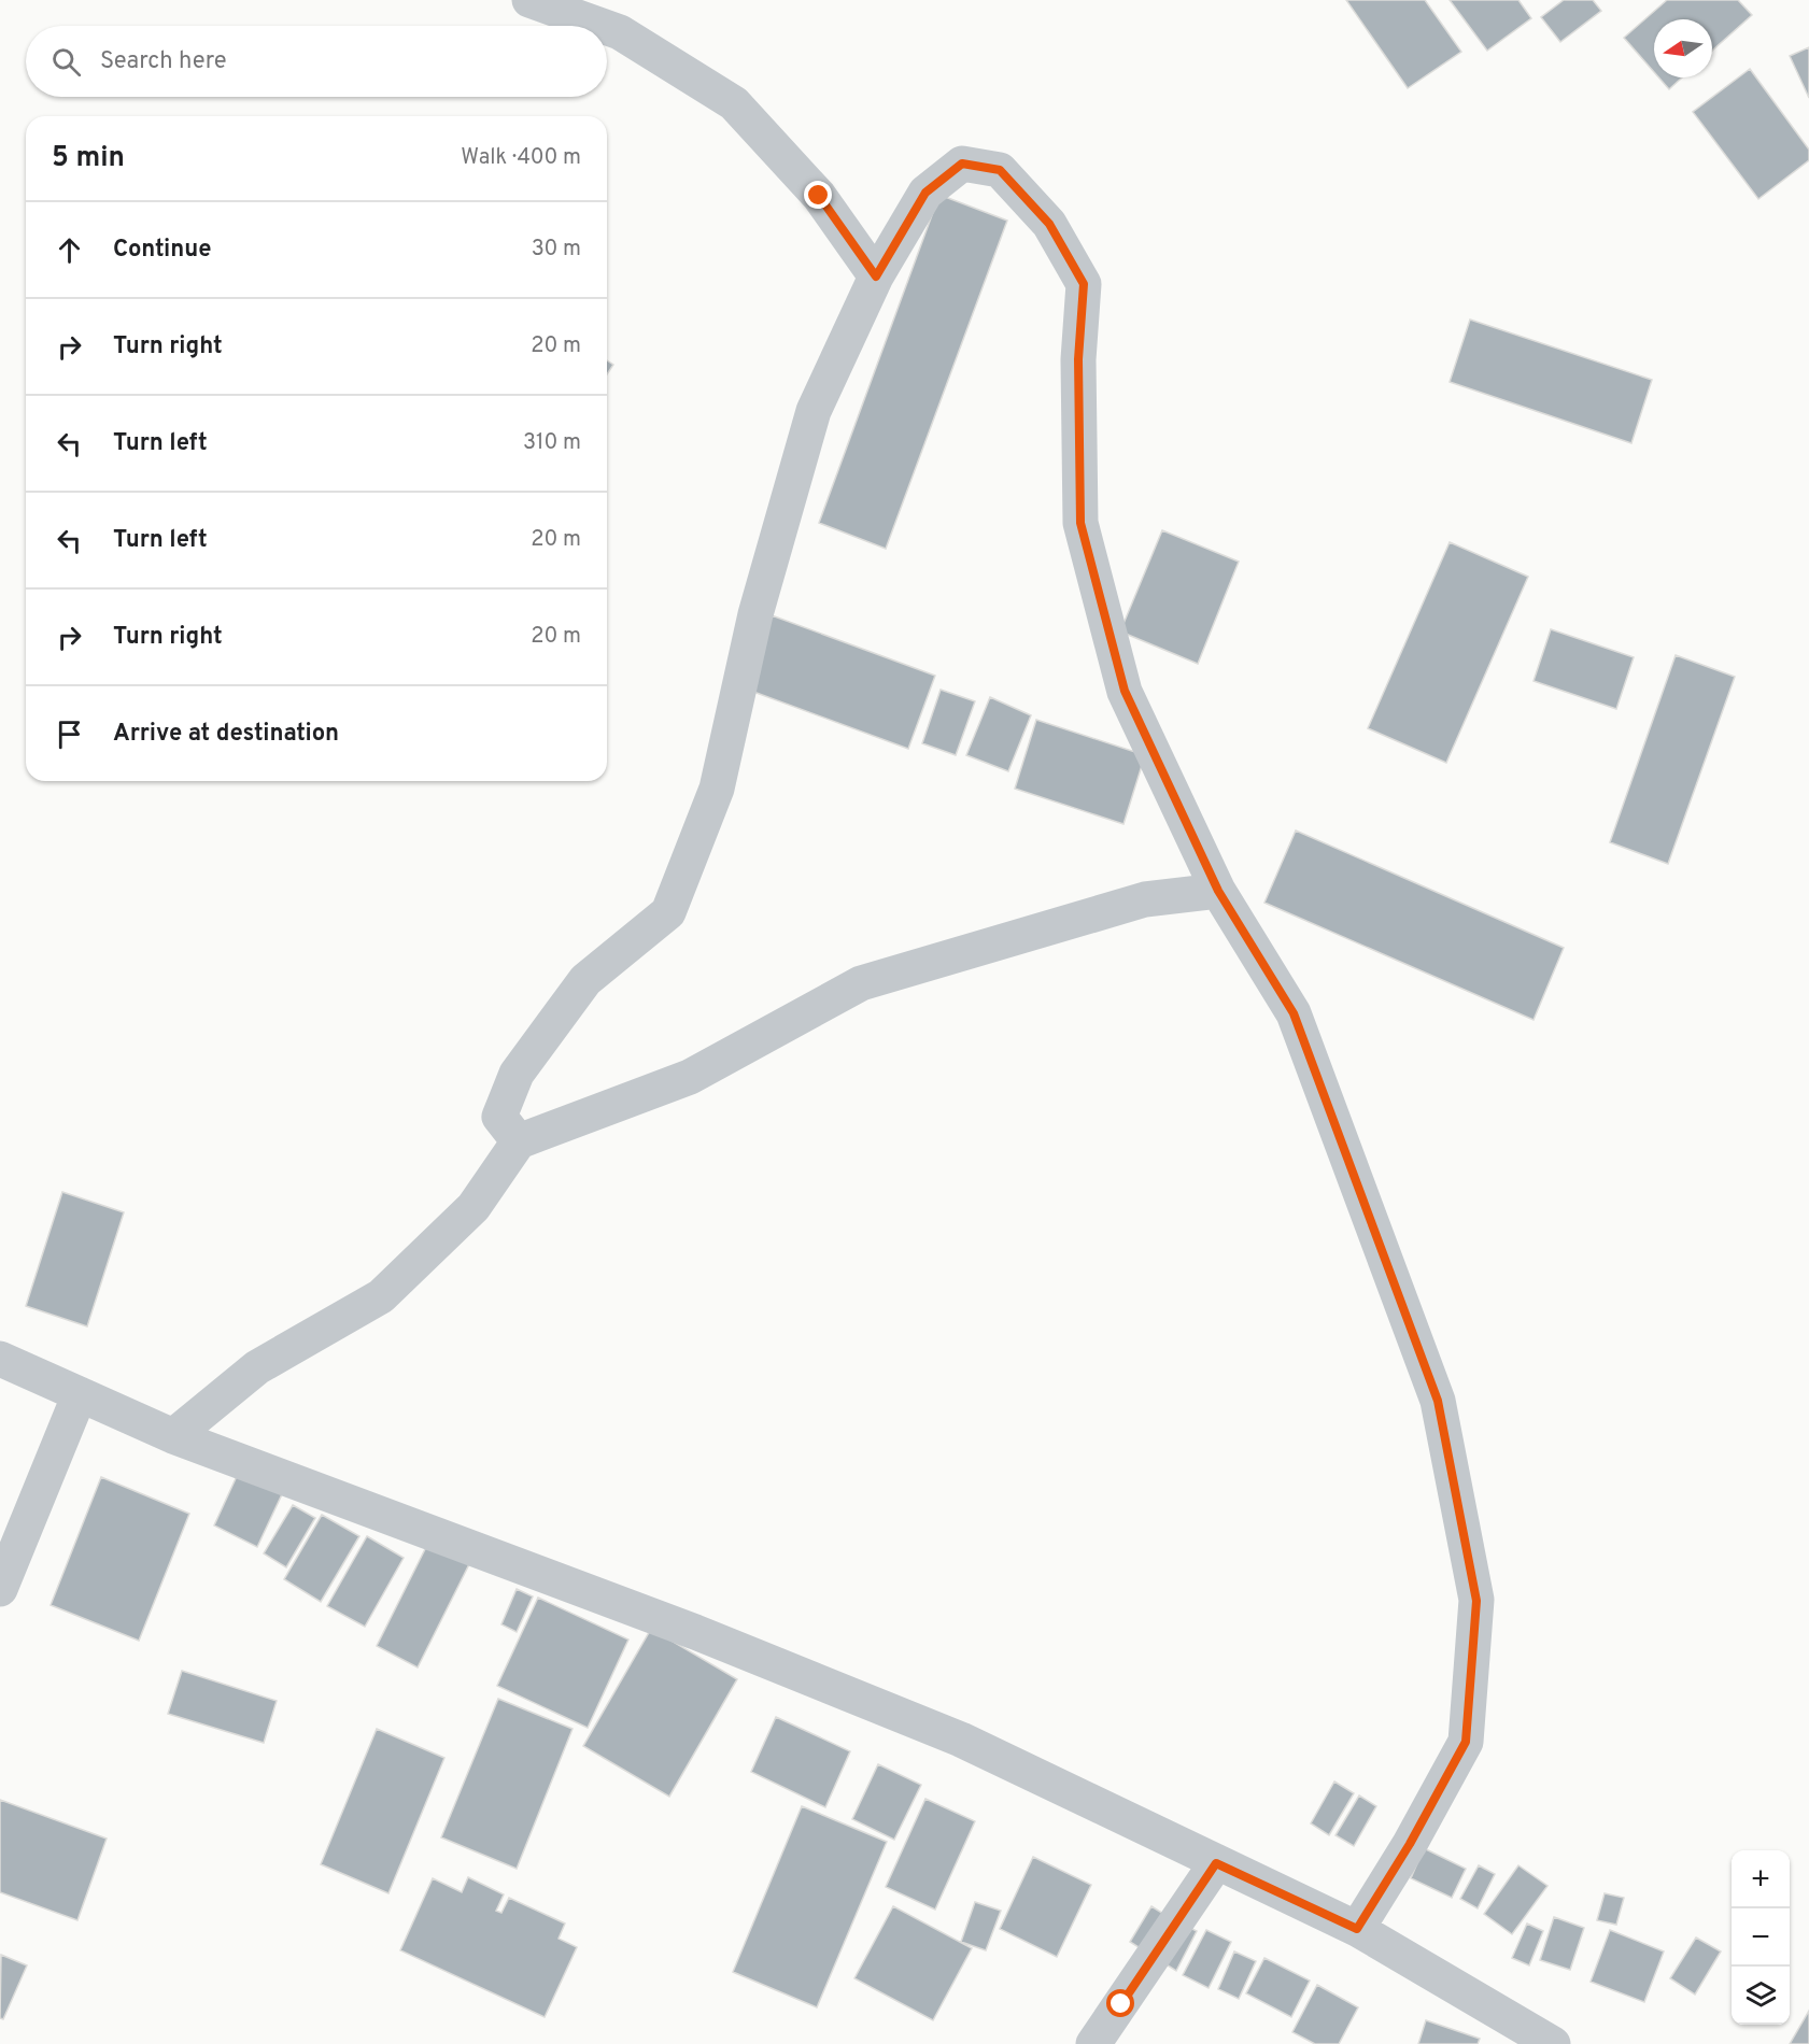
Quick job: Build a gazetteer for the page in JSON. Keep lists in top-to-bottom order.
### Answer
{
  "north": "left",
  "page": {
    "search": "Search here",
    "heading": ["5 min", "Walk · 400 m"],
    "list": [
      ["Continue", "30 m"],
      ["Turn right", "20 m"],
      ["Turn left", "310 m"],
      ["Turn left", "20 m"],
      ["Turn right", "20 m"],
      "Arrive at destination"
    ],
    "map_buttons": ["+", "−"]
  }
}
